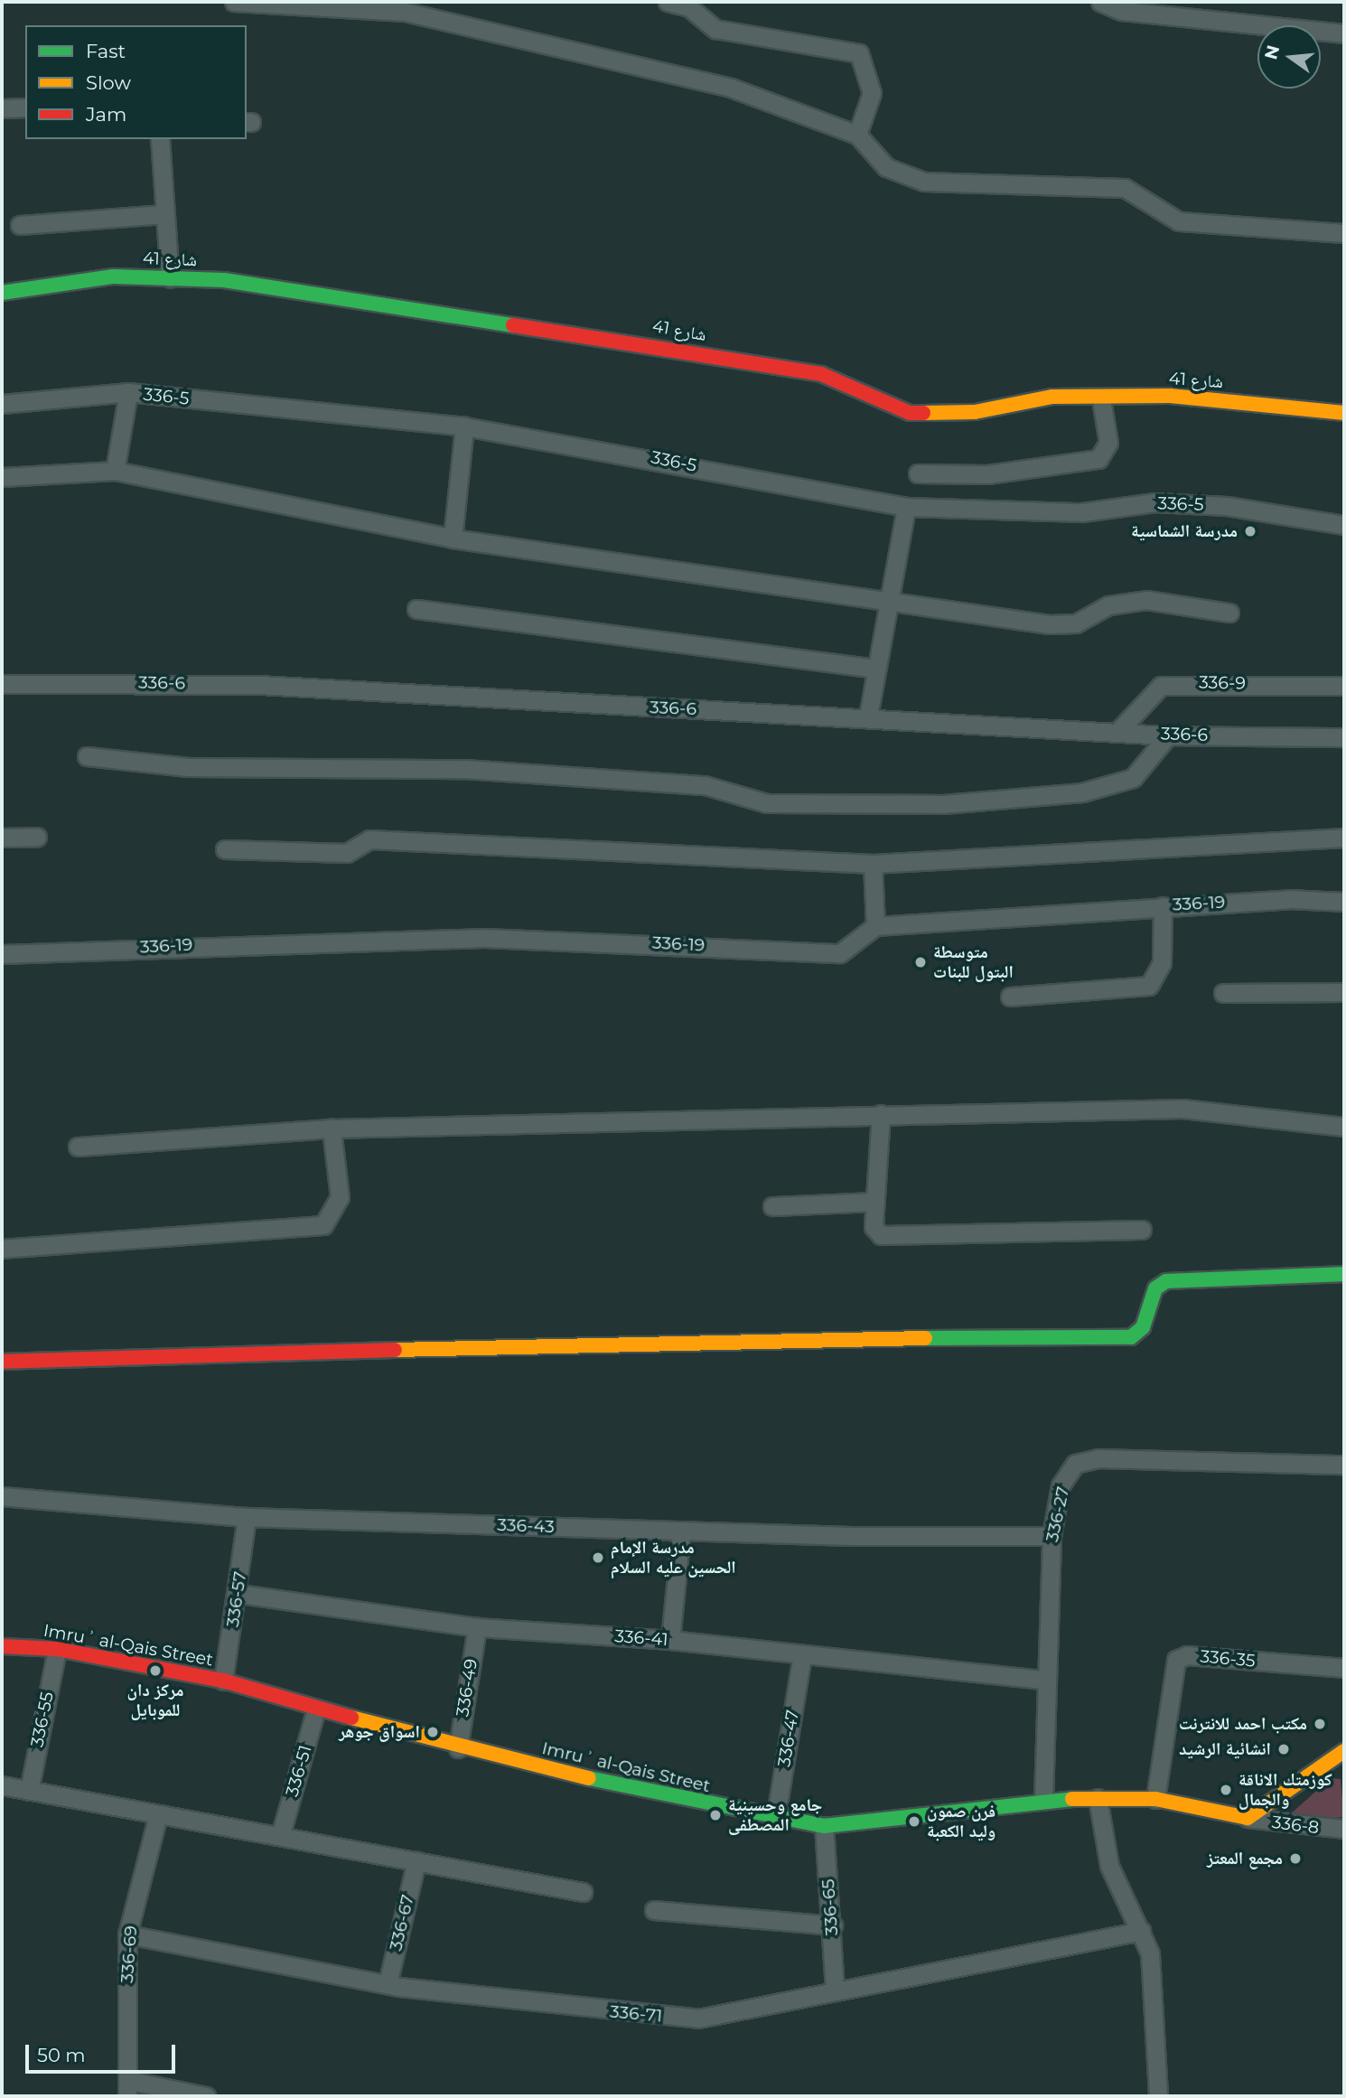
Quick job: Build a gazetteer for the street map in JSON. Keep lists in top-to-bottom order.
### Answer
{
  "streets": {
    "street": [
      "شارع 41",
      "336-5",
      "336-6",
      "336-9",
      "336-19",
      "336-27",
      "336-43",
      "336-57",
      "336-41",
      "Imruʾ al-Qais Street",
      "336-35",
      "336-49",
      "336-55",
      "336-47",
      "336-51",
      "336-8",
      "336-65",
      "336-67",
      "336-69",
      "336-71"
    ]
  },
  "crossings": [
    ["336-6", "336-9"],
    ["336-27", "336-43"],
    ["336-27", "336-41"],
    ["336-27", "Imruʾ al-Qais Street"],
    ["336-43", "336-57"],
    ["336-57", "336-41"],
    ["336-57", "Imruʾ al-Qais Street"],
    ["336-41", "336-49"],
    ["336-41", "336-47"],
    ["Imruʾ al-Qais Street", "336-35"],
    ["Imruʾ al-Qais Street", "336-49"],
    ["Imruʾ al-Qais Street", "336-55"],
    ["Imruʾ al-Qais Street", "336-47"],
    ["Imruʾ al-Qais Street", "336-51"],
    ["Imruʾ al-Qais Street", "336-8"],
    ["Imruʾ al-Qais Street", "336-65"],
    ["336-65", "336-71"],
    ["336-67", "336-71"],
    ["336-69", "336-71"]
  ],
  "places": [
    "مدرسة الشماسية",
    "متوسطة البتول للبنات",
    "مدرسة الإمام الحسين عليه السلام",
    "مركز دان للموبايل",
    "مكتب احمد للانترنت",
    "اسواق جوهر",
    "انشائية الرشيد",
    "كوزمتك الاناقة والجمال",
    "جامع وحسينية المصطفى",
    "فرن صمون وليد الكعبة",
    "مجمع المعتز"
  ],
  "legend": ["Fast", "Slow", "Jam"],
  "scale_bar": "50 m",
  "north": "left"
}
